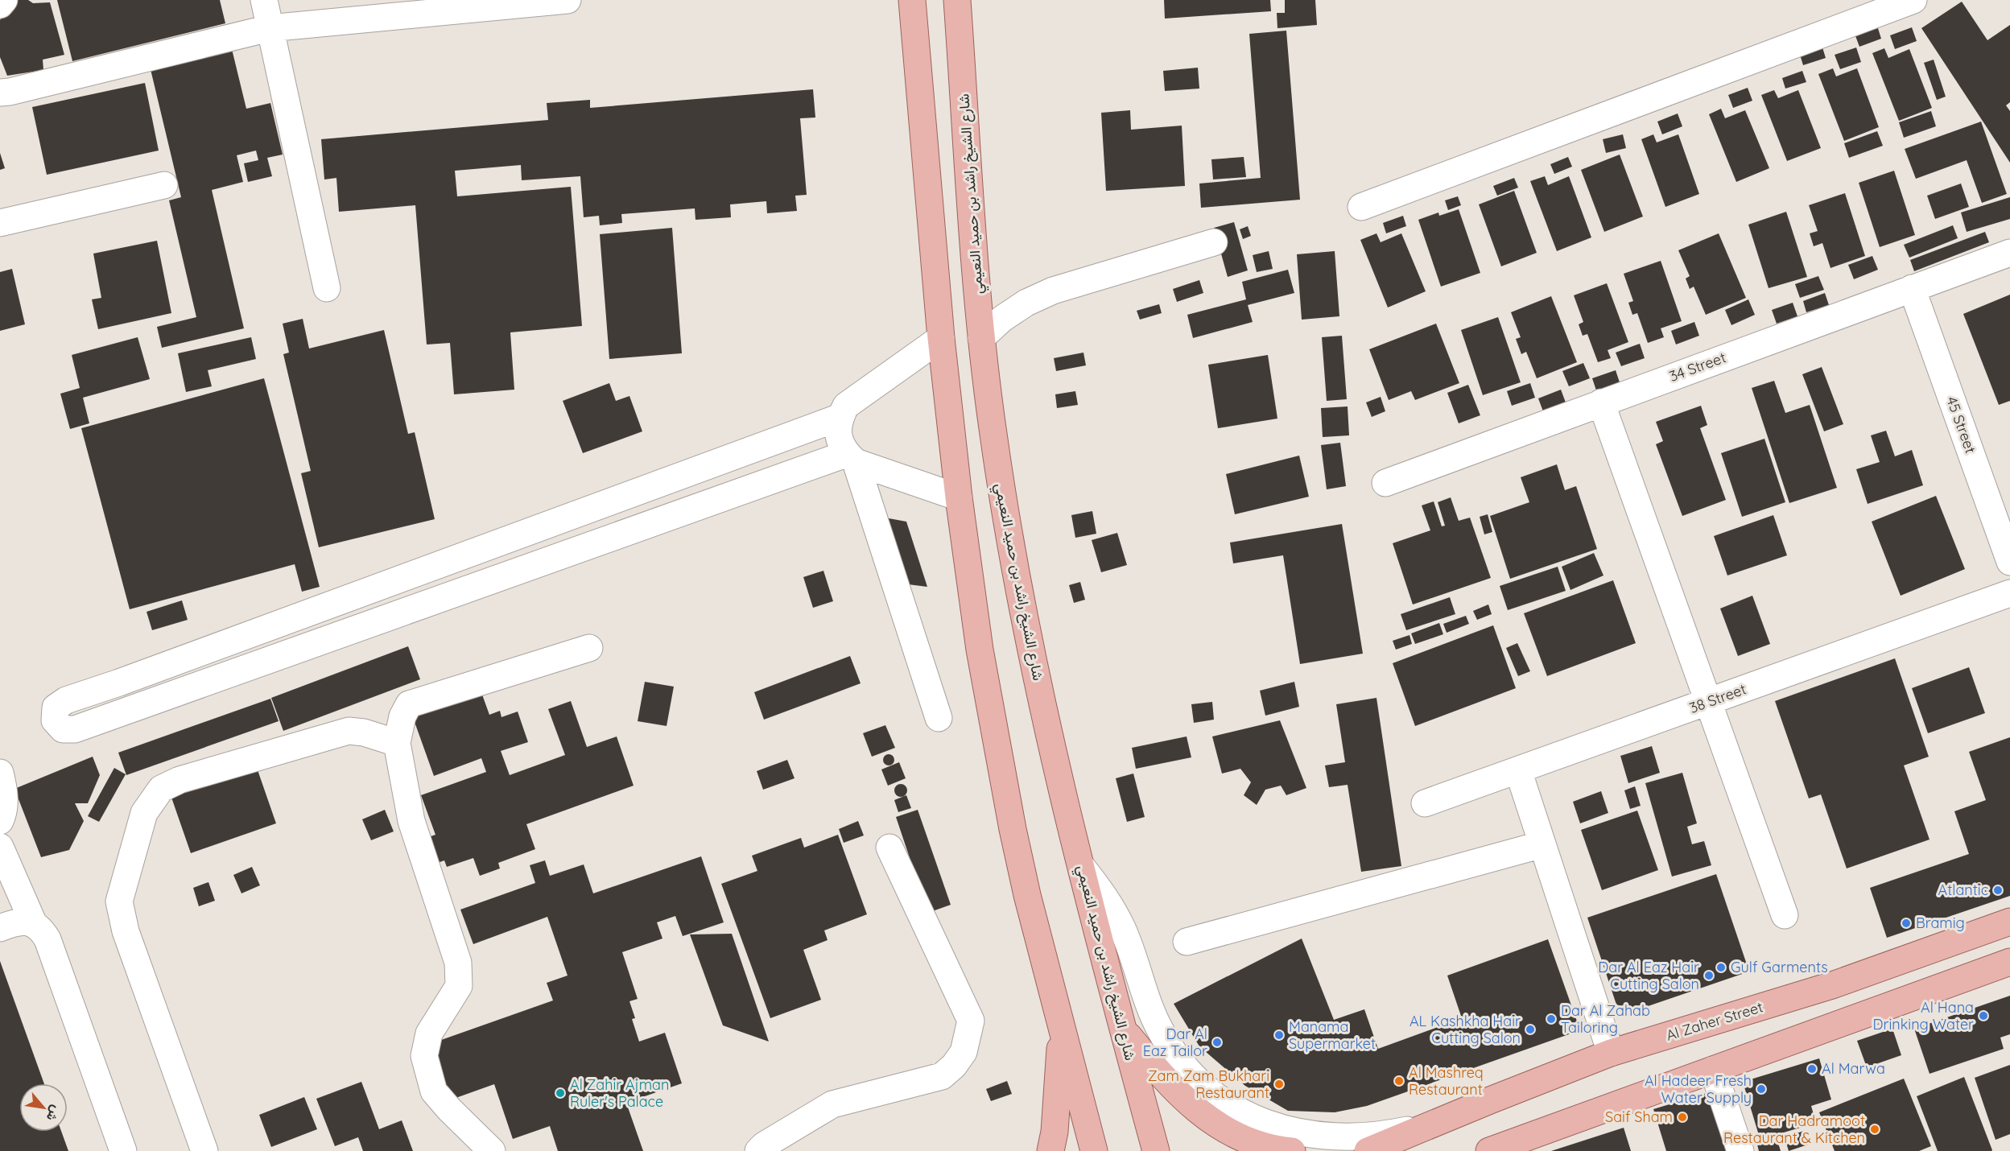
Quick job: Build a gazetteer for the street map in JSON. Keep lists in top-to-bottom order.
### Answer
{
  "streets": {
    "main road": ["شارع الشيخ راشد بن حميد النعيمي", "Al Zaher Street"],
    "street": ["34 Street", "45 Street", "38 Street"]
  },
  "crossings": [
    ["34 Street", "45 Street"]
  ],
  "places": [
    "Atlantic",
    "Bramig",
    "Gulf Garments",
    "Dar Al Eaz Hair Cutting Salon",
    "Al Hana Drinking Water",
    "Dar Al Zahab Tailoring",
    "AL Kashkha Hair Cutting Salon",
    "Manama Supermarket",
    "Dar Al Eaz Tailor",
    "Al Marwa",
    "Al Mashreq Restaurant",
    "Zam Zam Bukhari Restaurant",
    "Al Hadeer Fresh Water Supply",
    "Al Zahir Ajman Ruler's Palace",
    "Saif Sham",
    "Dar Hadramoot Restaurant & Kitchen"
  ],
  "north": "bottom right"
}
